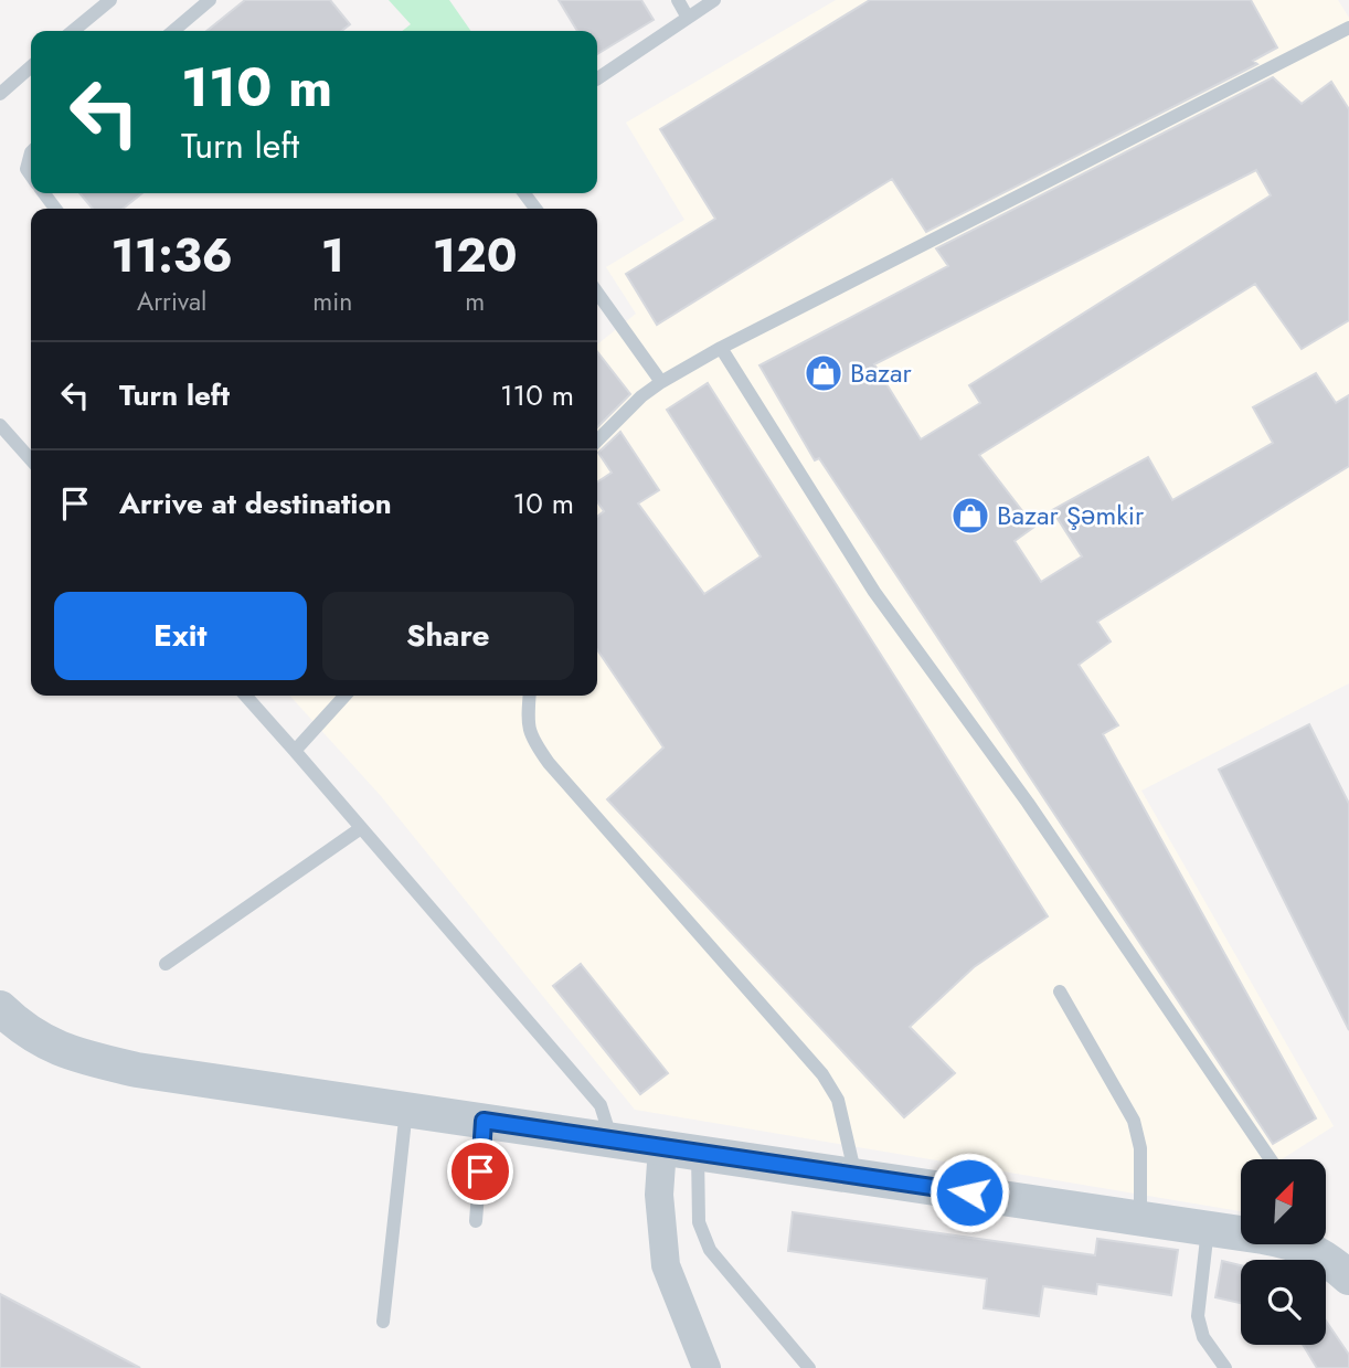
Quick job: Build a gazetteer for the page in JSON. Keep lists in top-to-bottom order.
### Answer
{
  "places": {
    "shop": ["Bazar", "Bazar Şəmkir"]
  },
  "north": "top right",
  "page": {
    "turn": ["110 m", "Turn left"],
    "eta": [
      "11:36",
      "Arrival",
      "1",
      "min",
      "120",
      "m"
    ],
    "list": [
      {
        "name": "Turn left",
        "value": "110 m"
      },
      {
        "name": "Arrive at destination",
        "value": "10 m"
      }
    ],
    "buttons": ["Exit", "Share"]
  }
}
